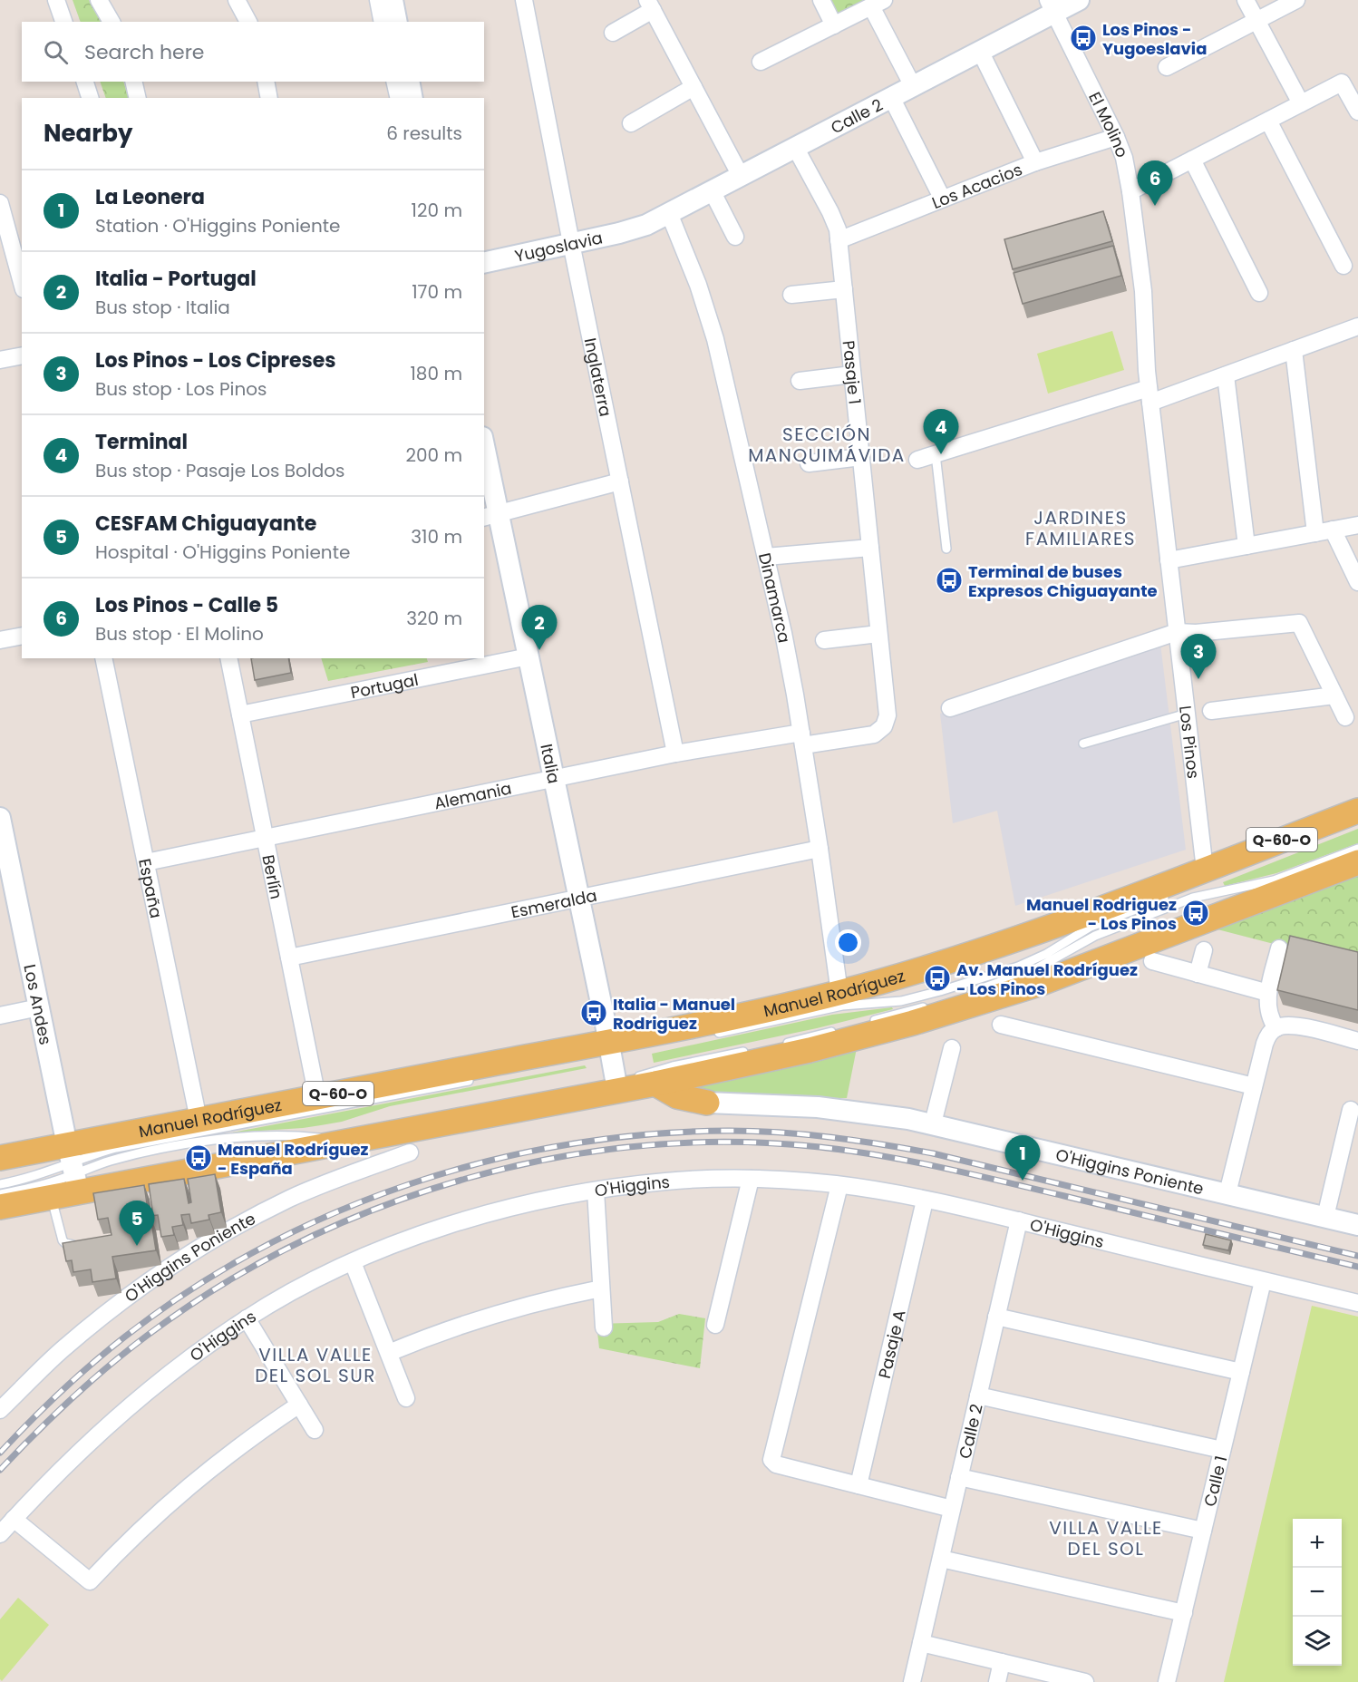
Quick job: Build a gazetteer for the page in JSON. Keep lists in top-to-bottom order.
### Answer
{
  "streets": {
    "main road": ["Q-60-O", "Manuel Rodríguez"],
    "street": [
      "Calle 2",
      "El Molino",
      "Los Acacios",
      "Yugoslavia",
      "Pasaje 1",
      "Inglaterra",
      "Dinamarca",
      "Portugal",
      "Los Pinos",
      "Italia",
      "Alemania",
      "Berlín",
      "España",
      "Esmeralda",
      "Los Andes",
      "O'Higgins Poniente",
      "O'Higgins",
      "Pasaje A",
      "Calle 1"
    ]
  },
  "crossings": [
    ["Calle 2", "El Molino"],
    ["Calle 2", "Yugoslavia"],
    ["Calle 2", "Pasaje 1"],
    ["Calle 2", "Dinamarca"],
    ["Calle 2", "O'Higgins"],
    ["El Molino", "Los Acacios"],
    ["El Molino", "Los Pinos"],
    ["Los Acacios", "Pasaje 1"],
    ["Yugoslavia", "Inglaterra"],
    ["Inglaterra", "Alemania"],
    ["Dinamarca", "Alemania"],
    ["Dinamarca", "Esmeralda"],
    ["Dinamarca", "Manuel Rodríguez"],
    ["Portugal", "Italia"],
    ["Portugal", "Berlín"],
    ["Los Pinos", "Manuel Rodríguez"],
    ["Italia", "Alemania"],
    ["Italia", "Esmeralda"],
    ["Italia", "Manuel Rodríguez"],
    ["Alemania", "Berlín"],
    ["Alemania", "España"],
    ["Berlín", "Esmeralda"],
    ["Berlín", "Manuel Rodríguez"],
    ["España", "Manuel Rodríguez"],
    ["Manuel Rodríguez", "Los Andes"],
    ["O'Higgins", "Pasaje A"],
    ["O'Higgins", "Calle 1"]
  ],
  "districts": [
    "SECCIÓN MANQUIMÁVIDA",
    "JARDINES FAMILIARES",
    "VILLA VALLE DEL SOL SUR",
    "VILLA VALLE DEL SOL"
  ],
  "places": {
    "bus stop": [
      "Los Pinos - Yugoeslavia",
      "Terminal de buses Expresos Chiguayante",
      "Manuel Rodriguez - Los Pinos",
      "Av. Manuel Rodríguez - Los Pinos",
      "Italia - Manuel Rodriguez",
      "Manuel Rodríguez - España"
    ]
  },
  "page": {
    "search": "Search here",
    "heading": ["Nearby", "6 results"],
    "pins": [
      "6",
      "4",
      "2",
      "3",
      "1",
      "5"
    ],
    "list": [
      {
        "mark": "1",
        "name": "La Leonera",
        "note": "Station · O'Higgins Poniente",
        "value": "120 m"
      },
      {
        "mark": "2",
        "name": "Italia - Portugal",
        "note": "Bus stop · Italia",
        "value": "170 m"
      },
      {
        "mark": "3",
        "name": "Los Pinos - Los Cipreses",
        "note": "Bus stop · Los Pinos",
        "value": "180 m"
      },
      {
        "mark": "4",
        "name": "Terminal",
        "note": "Bus stop · Pasaje Los Boldos",
        "value": "200 m"
      },
      {
        "mark": "5",
        "name": "CESFAM Chiguayante",
        "note": "Hospital · O'Higgins Poniente",
        "value": "310 m"
      },
      {
        "mark": "6",
        "name": "Los Pinos - Calle 5",
        "note": "Bus stop · El Molino",
        "value": "320 m"
      }
    ],
    "map_buttons": ["+", "−"]
  }
}
